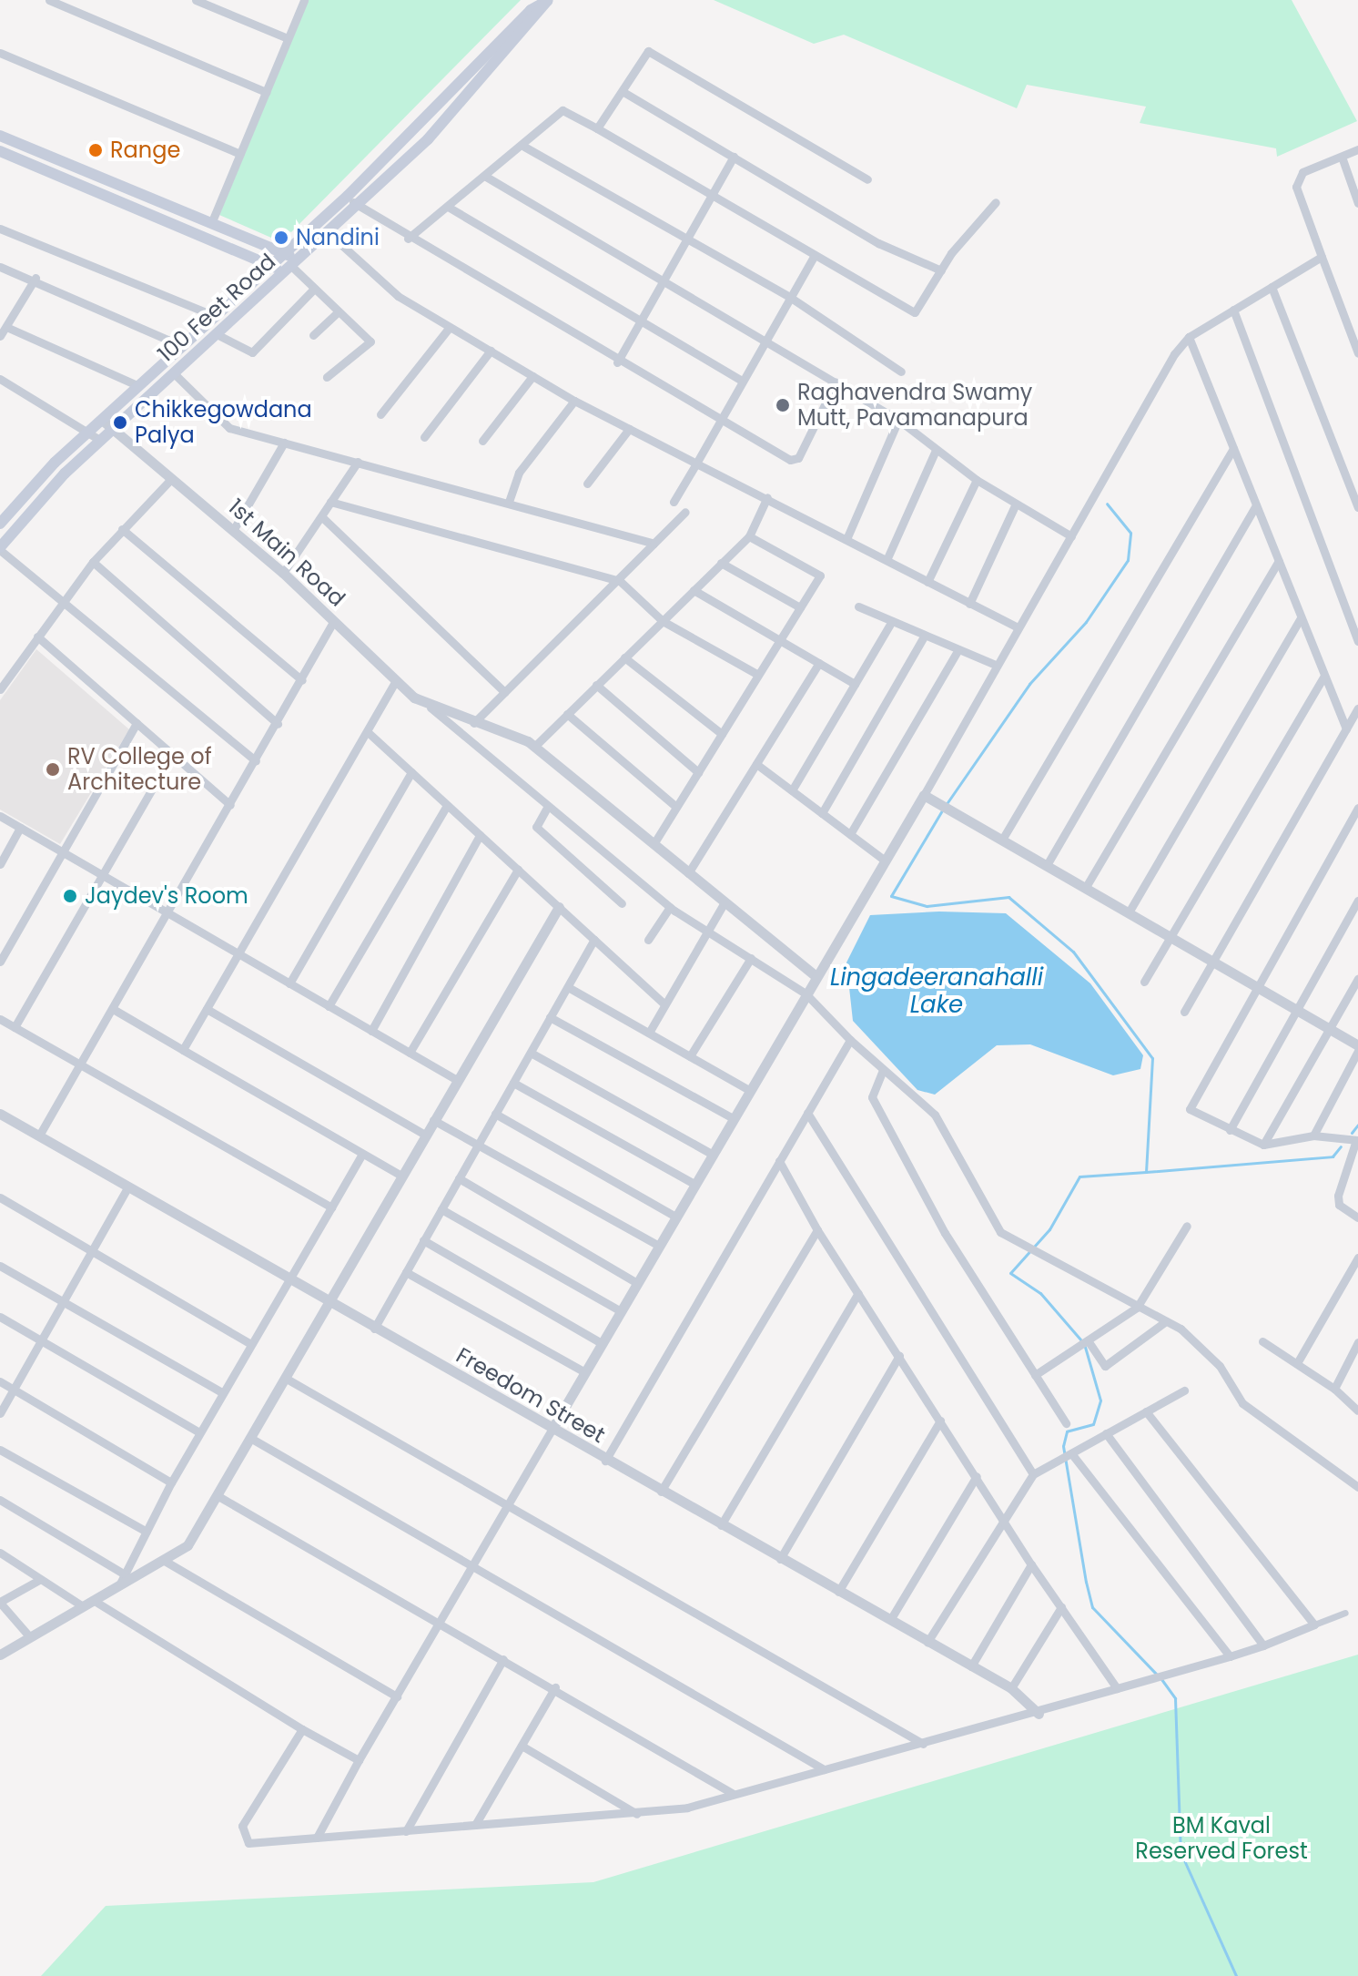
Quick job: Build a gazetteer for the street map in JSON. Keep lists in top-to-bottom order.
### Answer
{
  "streets": {
    "main road": ["100 Feet Road"],
    "street": ["1st Main Road", "Freedom Street"]
  },
  "crossings": [
    ["100 Feet Road", "1st Main Road"]
  ],
  "water": ["Lingadeeranahalli Lake"],
  "parks": ["BM Kaval Reserved Forest"],
  "places": [
    "Range",
    "Nandini",
    "Raghavendra Swamy Mutt, Pavamanapura",
    "Chikkegowdana Palya",
    "RV College of Architecture",
    "Jaydev's Room"
  ]
}
